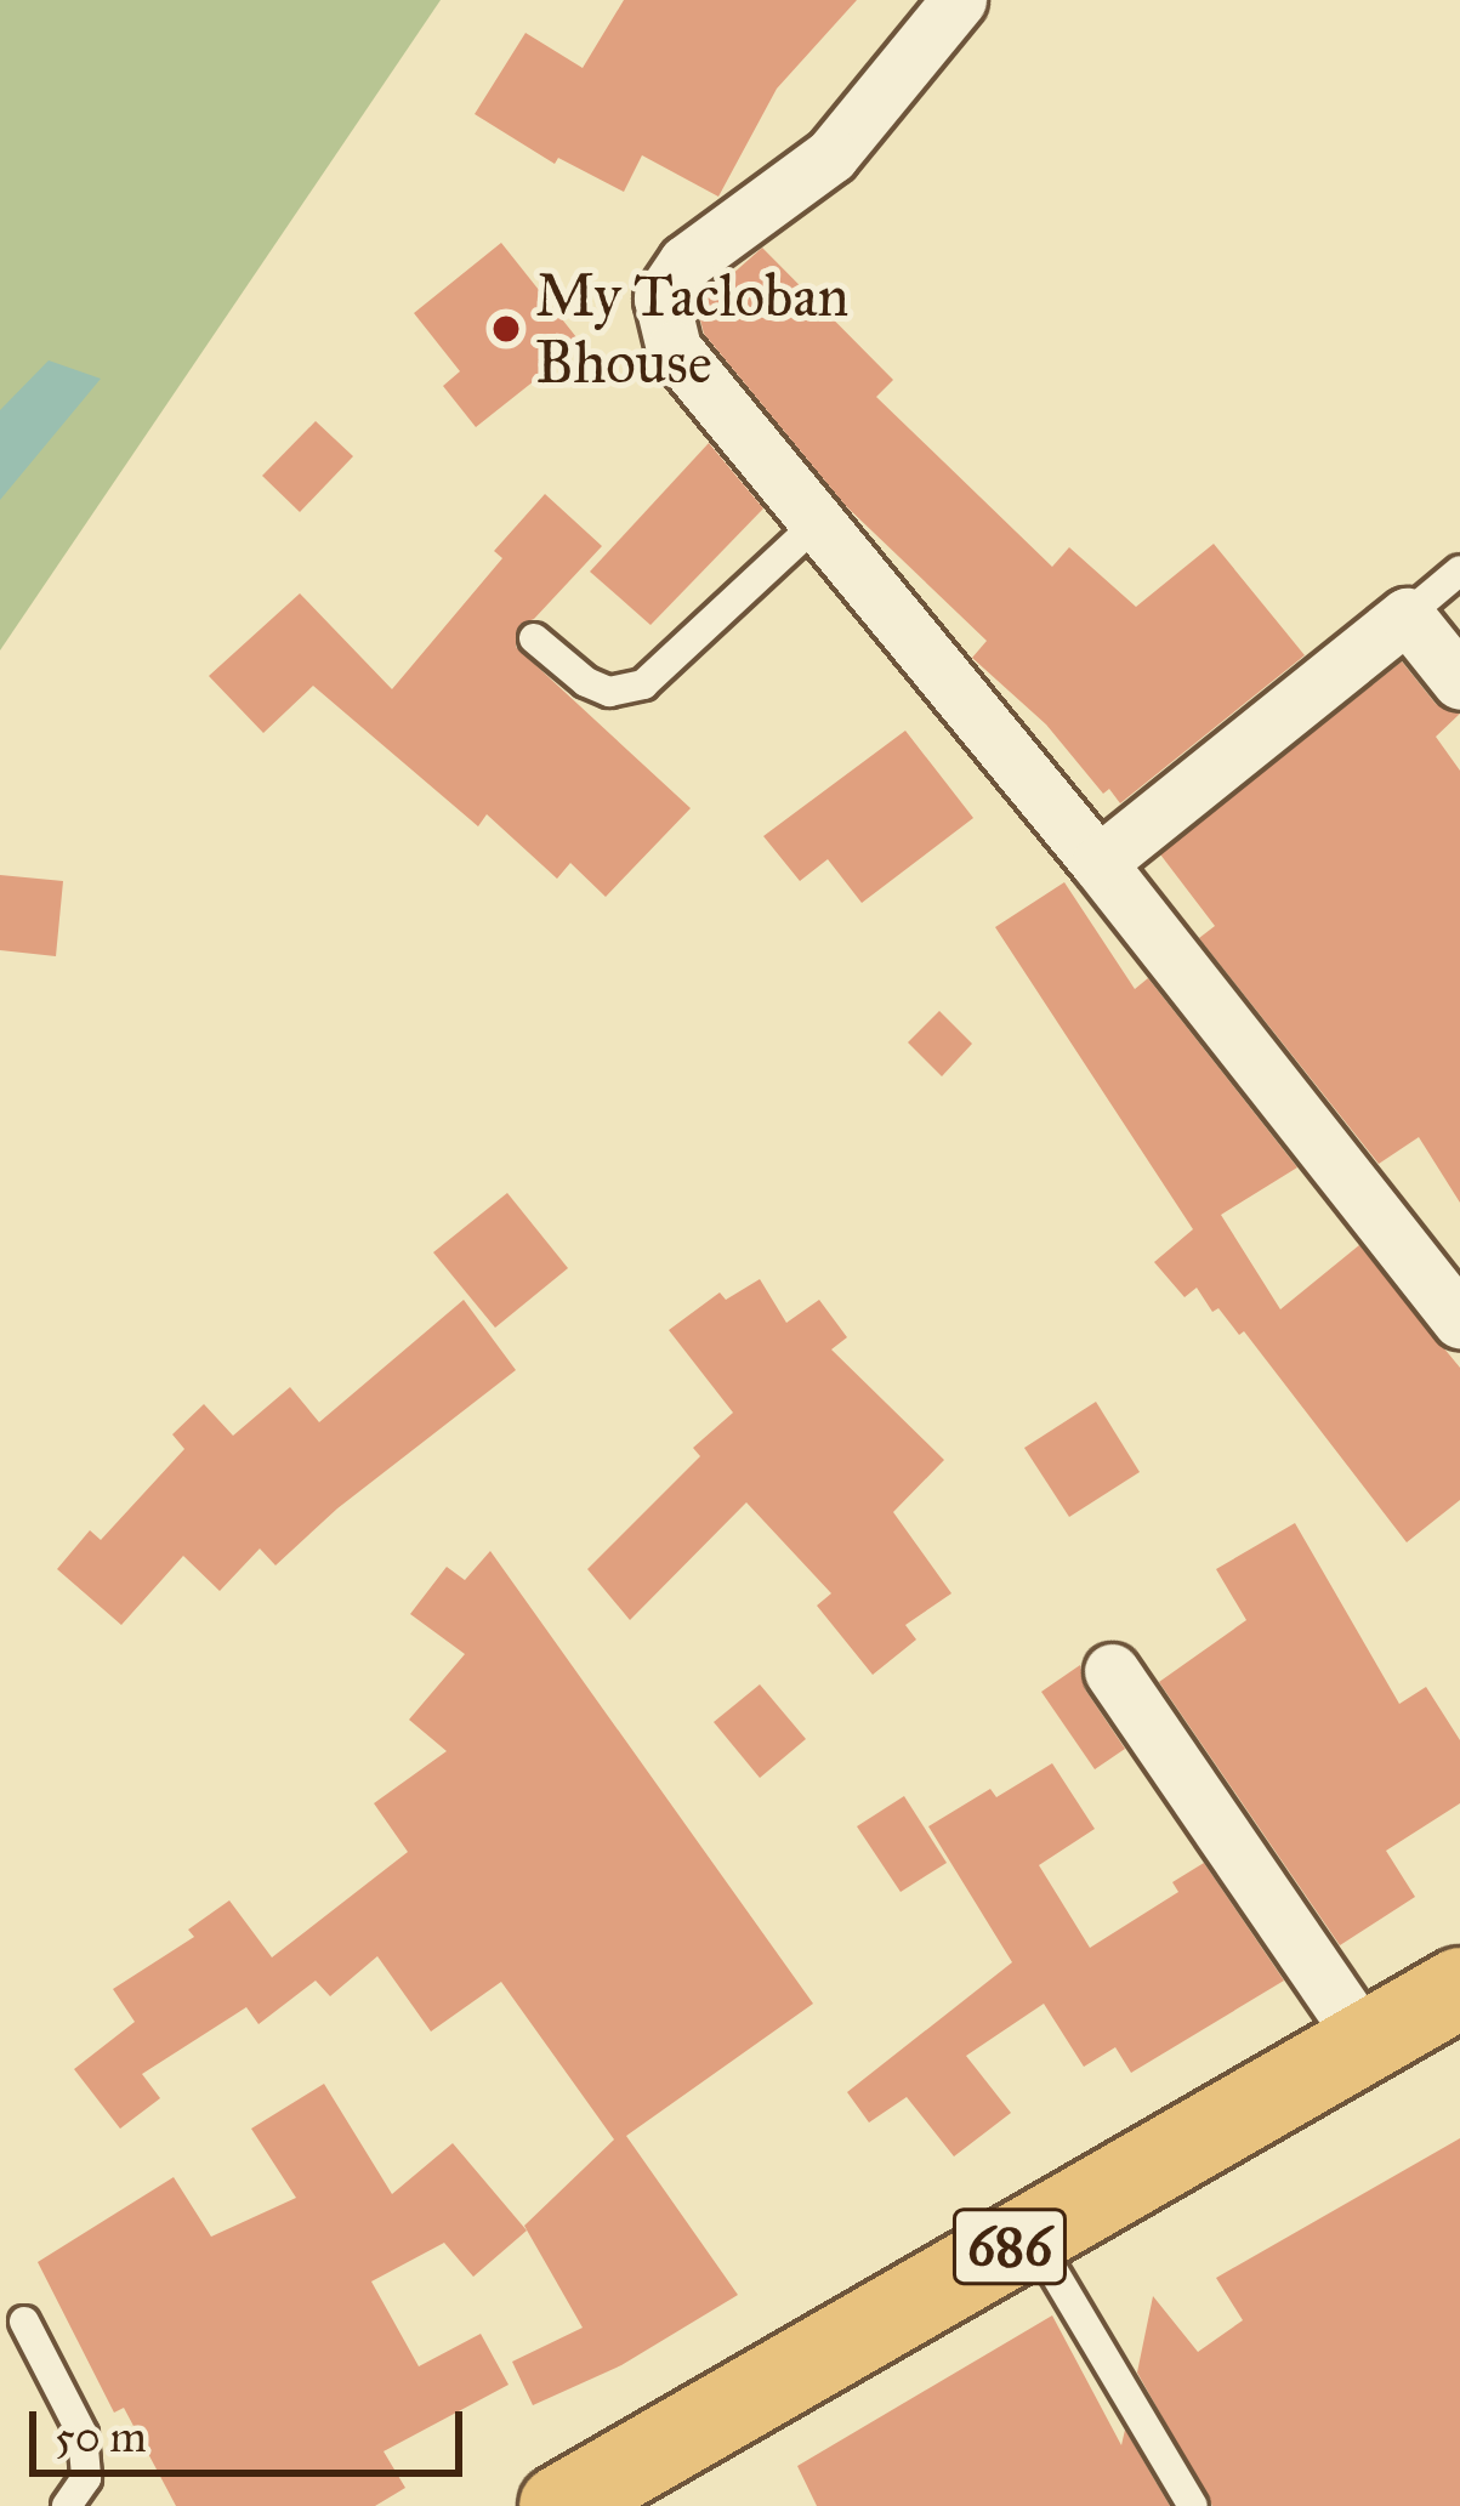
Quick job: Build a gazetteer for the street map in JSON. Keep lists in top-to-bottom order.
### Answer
{
  "streets": {
    "main road": ["686"]
  },
  "places": ["My Tacloban Bhouse"],
  "scale_bar": "50 m"
}
